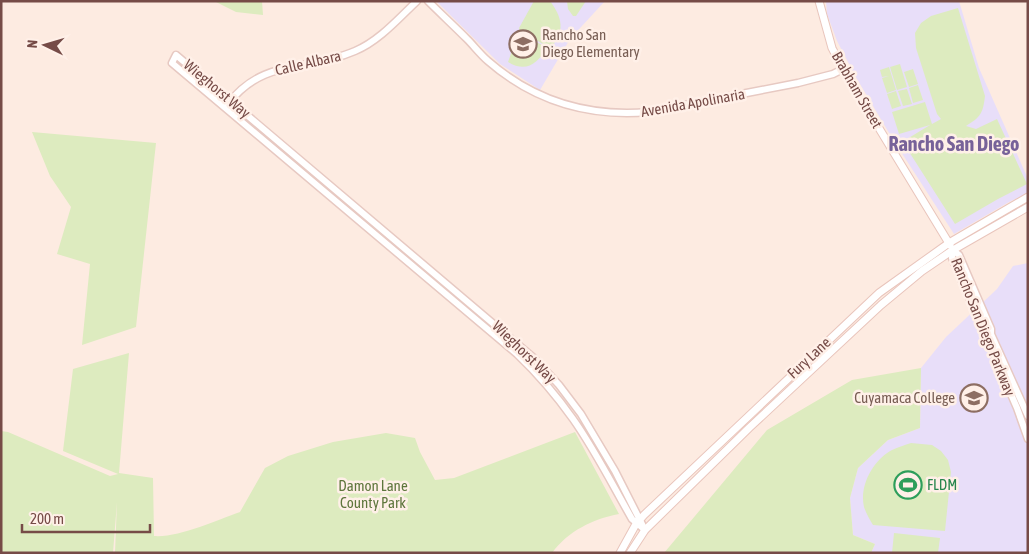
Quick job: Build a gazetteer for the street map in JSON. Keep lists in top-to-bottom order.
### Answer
{
  "streets": {
    "main road": ["Brabham Street", "Fury Lane"],
    "street": [
      "Calle Albara",
      "Wieghorst Way",
      "Avenida Apolinaria",
      "Rancho San Diego Parkway"
    ]
  },
  "crossings": [
    ["Calle Albara", "Wieghorst Way"],
    ["Wieghorst Way", "Fury Lane"],
    ["Brabham Street", "Avenida Apolinaria"],
    ["Brabham Street", "Rancho San Diego Parkway"],
    ["Brabham Street", "Fury Lane"],
    ["Rancho San Diego Parkway", "Fury Lane"]
  ],
  "districts": ["Rancho San Diego"],
  "parks": ["Damon Lane County Park"],
  "places": {
    "school or university": ["Rancho San Diego Elementary", "Cuyamaca College"],
    "sports": ["FLDM"]
  },
  "scale_bar": "200 m",
  "north": "left"
}
